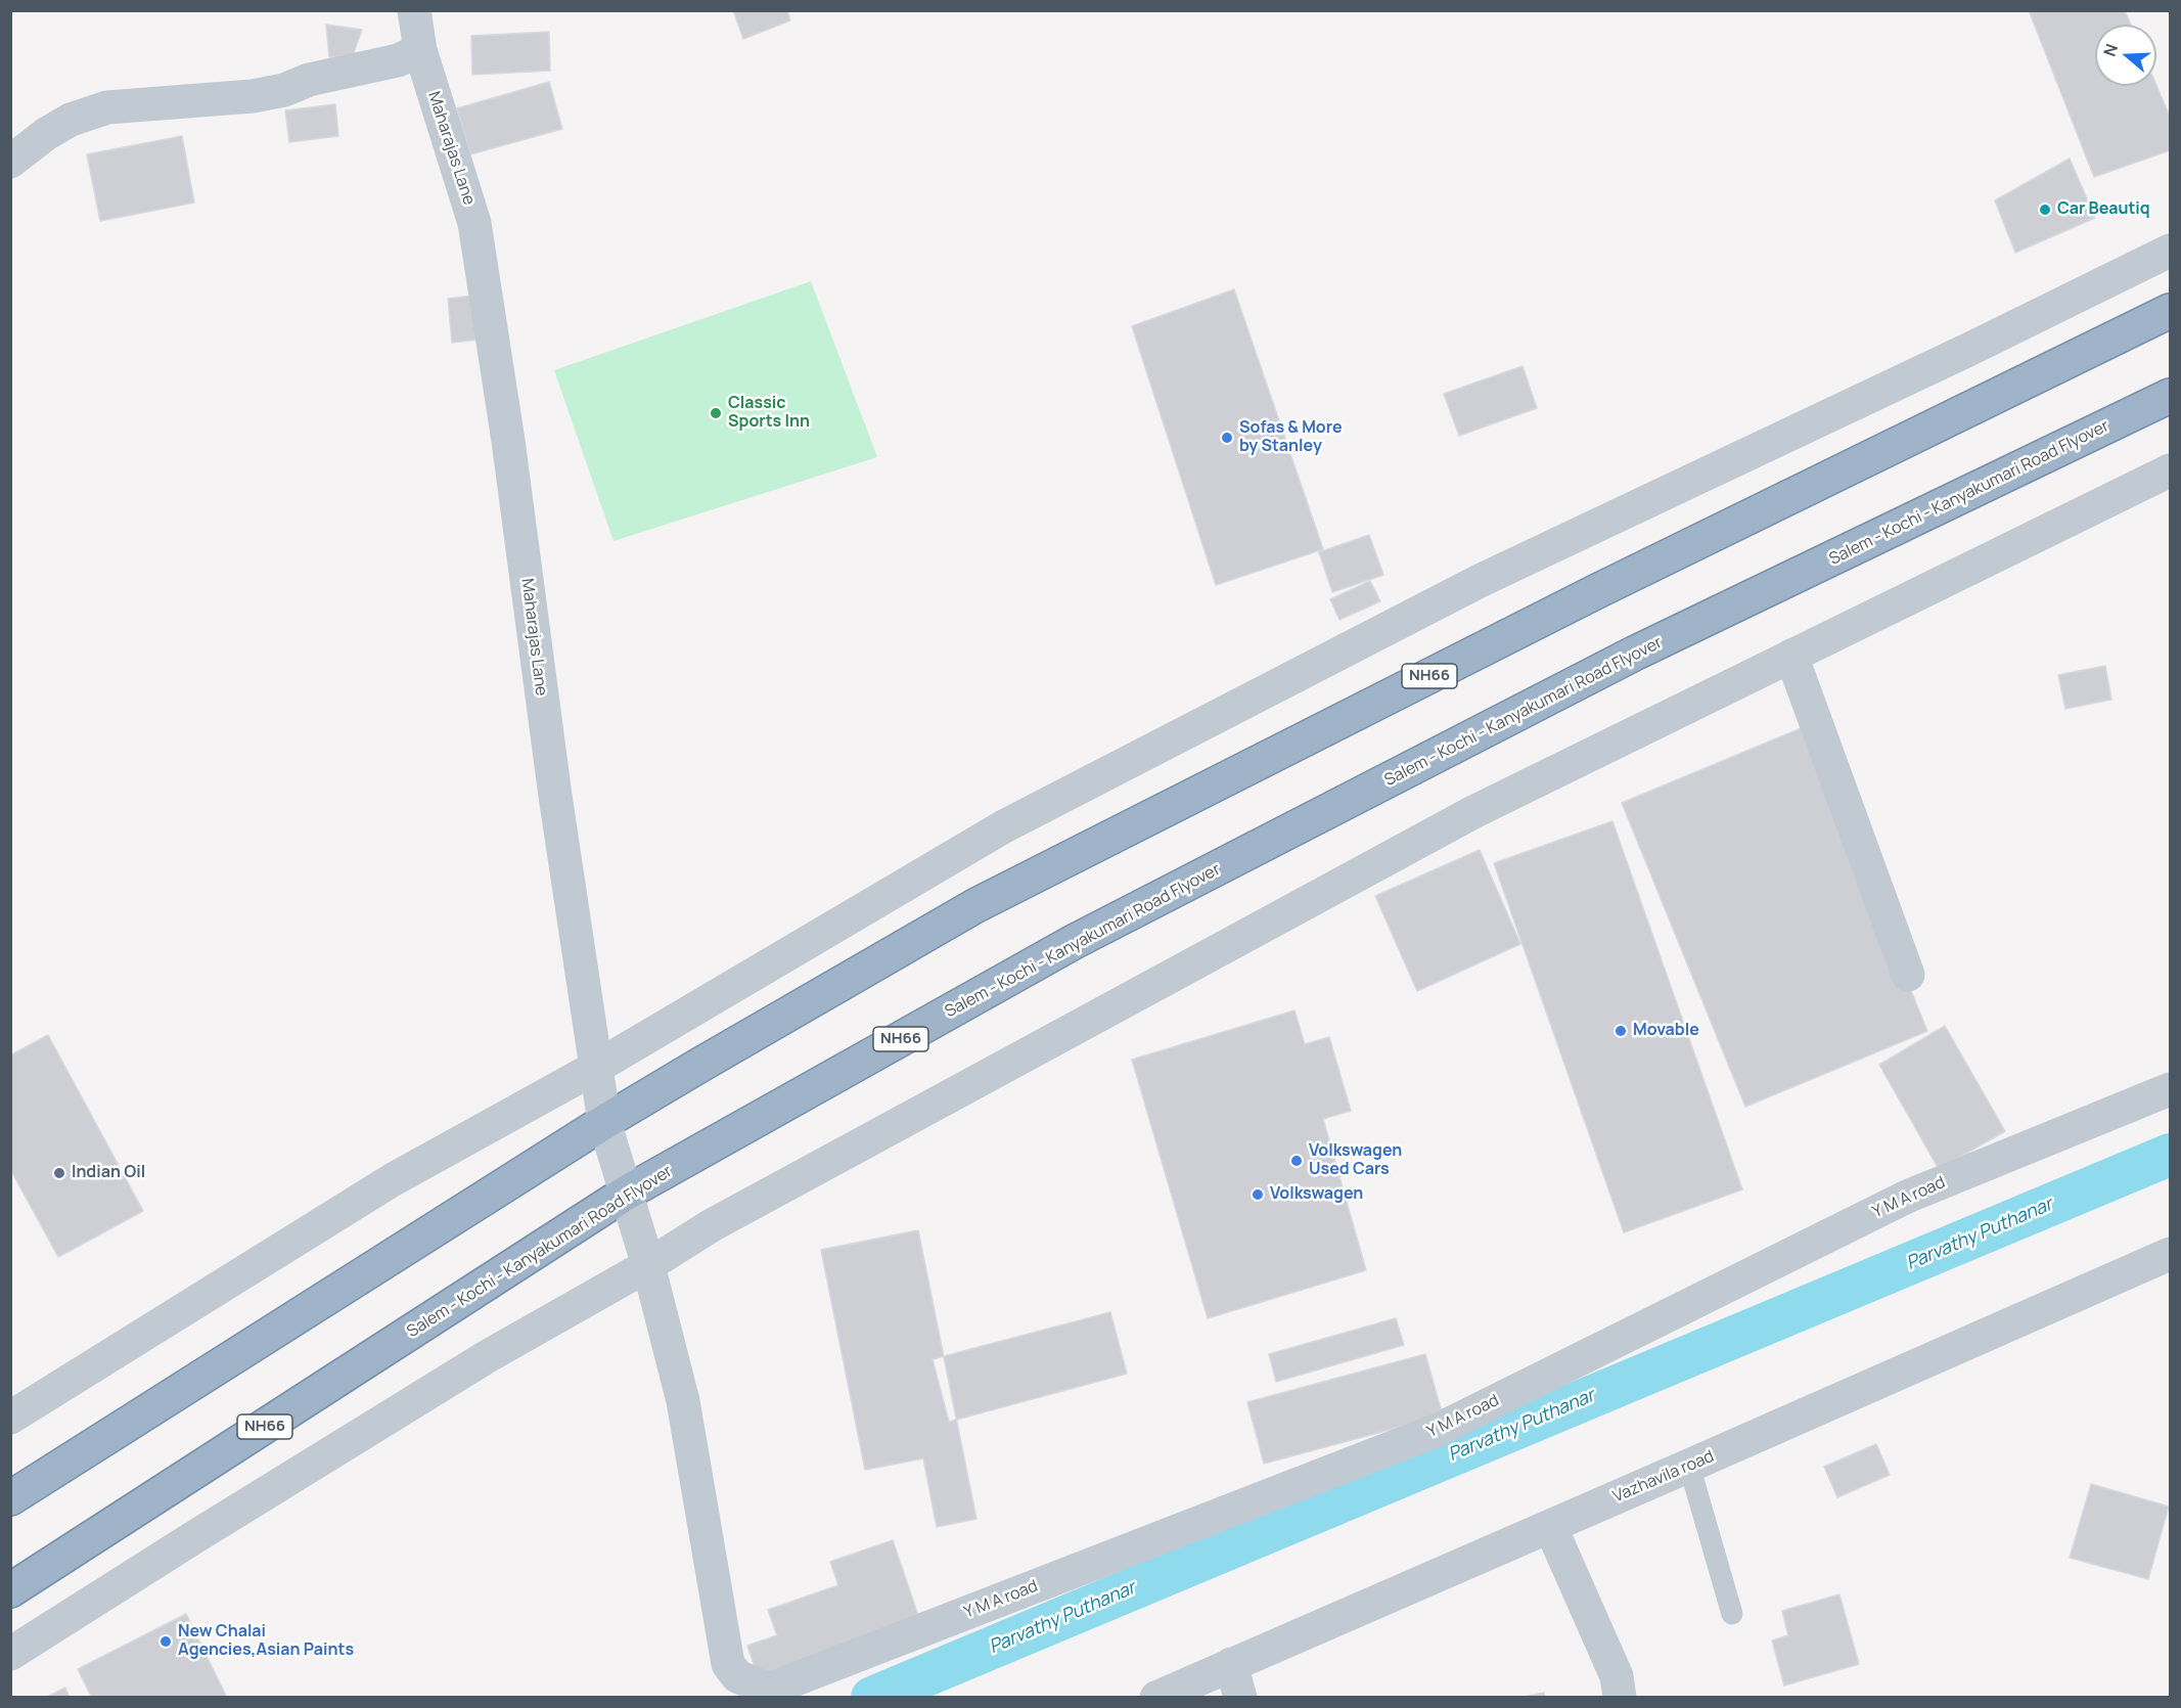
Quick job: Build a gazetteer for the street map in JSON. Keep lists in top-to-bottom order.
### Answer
{
  "streets": {
    "highway": ["Salem - Kochi - Kanyakumari Road Flyover", "NH66"],
    "street": ["Maharajas Lane", "Y M A road", "Vazhavila road"]
  },
  "crossings": [
    ["Maharajas Lane", "Salem - Kochi - Kanyakumari Road Flyover"],
    ["Maharajas Lane", "NH66"],
    ["Maharajas Lane", "Y M A road"]
  ],
  "water": ["Parvathy Puthanar"],
  "places": [
    "Car Beautiq",
    "Classic Sports Inn",
    "Sofas & More by Stanley",
    "Movable",
    "Volkswagen Used Cars",
    "Indian Oil",
    "Volkswagen",
    "New Chalai Agencies,Asian Paints"
  ],
  "north": "left"
}
